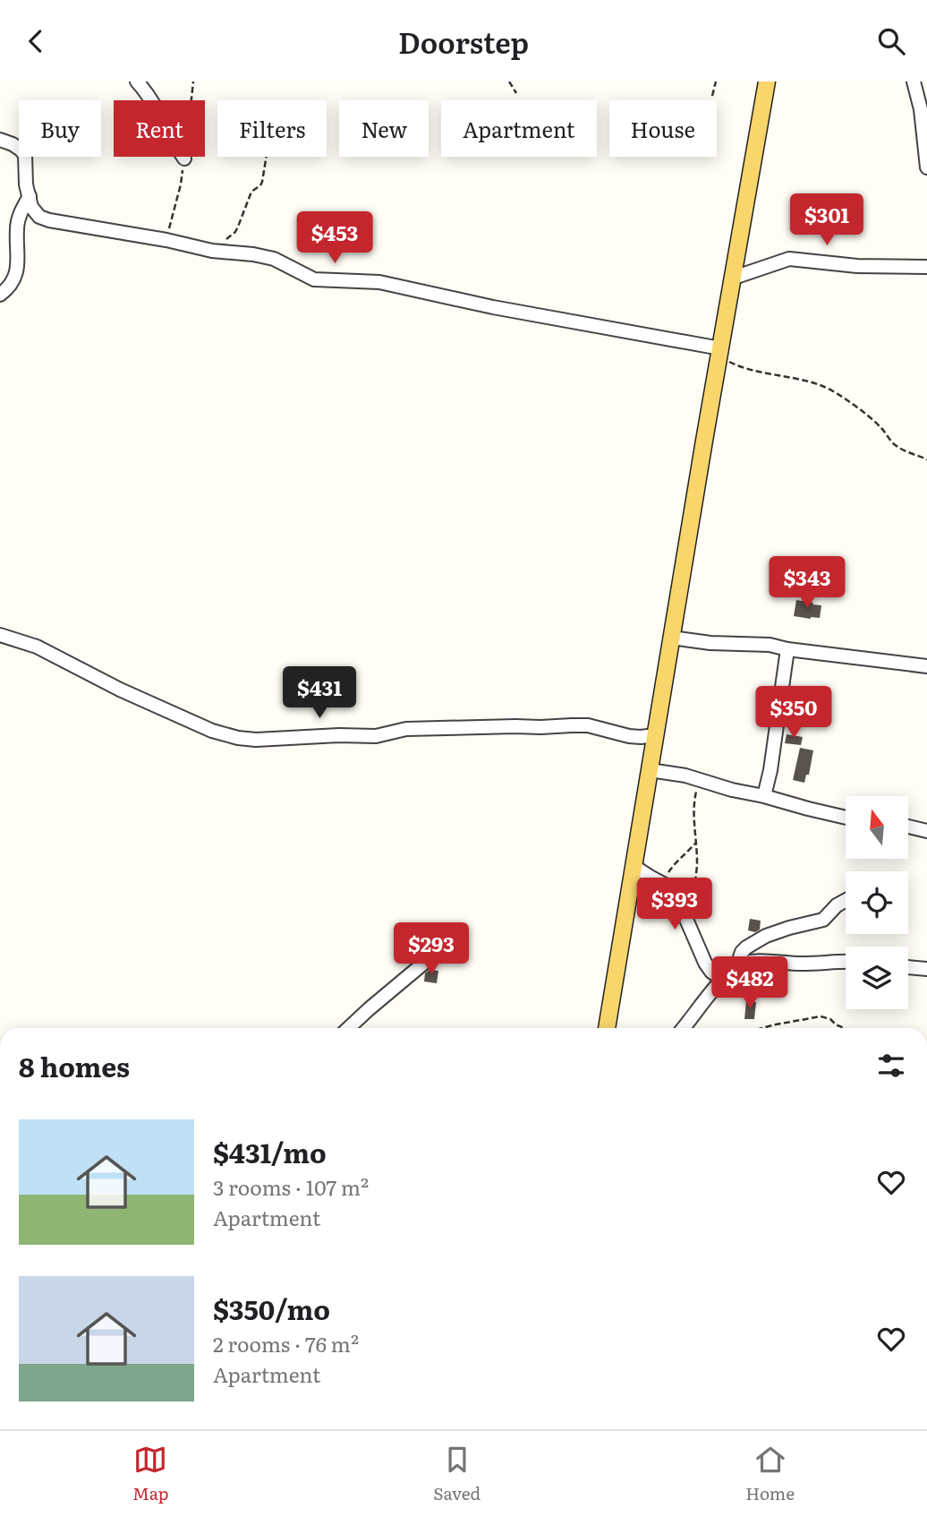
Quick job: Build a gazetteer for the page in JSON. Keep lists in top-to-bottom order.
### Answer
{
  "north": "top",
  "page": {
    "header": "Doorstep",
    "chip": [
      "Buy",
      "Rent",
      "Filters",
      "New",
      "Apartment",
      "House"
    ],
    "price": [
      "$301",
      "$453",
      "$343",
      "$431",
      "$350",
      "$393",
      "$293",
      "$482"
    ],
    "heading": "8 homes",
    "list": [
      {
        "name": "$431/mo",
        "note": "3 rooms · 107 m² · Apartment"
      },
      {
        "name": "$350/mo",
        "note": "2 rooms · 76 m² · Apartment"
      }
    ],
    "tabs": ["Map", "Saved", "Home"]
  }
}
